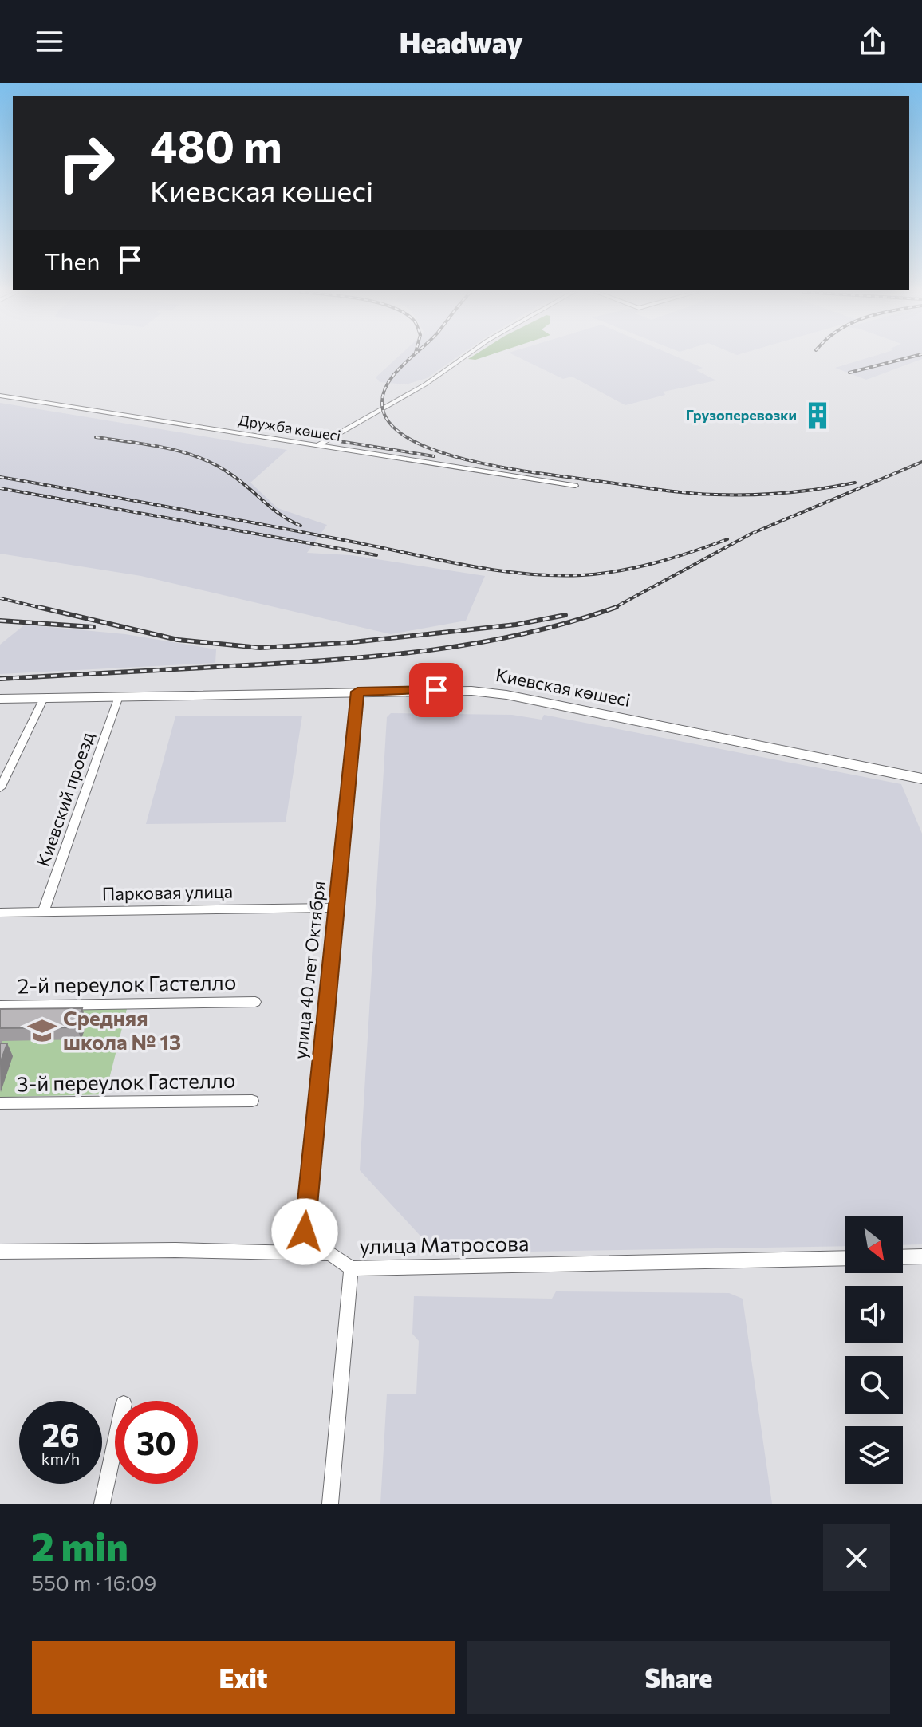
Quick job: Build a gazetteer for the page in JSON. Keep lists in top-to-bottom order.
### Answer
{
  "streets": {
    "highway": ["Киевская көшесі"],
    "street": [
      "Дружба көшесі",
      "Киевский проезд",
      "Парковая улица",
      "улица 40 лет Октября",
      "2-й переулок Гастелло",
      "3-й переулок Гастелло",
      "улица Матросова"
    ]
  },
  "crossings": [
    ["Киевская көшесі", "Киевский проезд"],
    ["Киевская көшесі", "улица 40 лет Октября"],
    ["Киевский проезд", "Парковая улица"],
    ["Парковая улица", "улица 40 лет Октября"],
    ["улица 40 лет Октября", "улица Матросова"]
  ],
  "places": {
    "building": ["Грузоперевозки"],
    "school or university": ["Средняя школа № 13"]
  },
  "north": "bottom right",
  "page": {
    "header": "Headway",
    "turn": ["480 m", "Киевская көшесі"],
    "then": "Then",
    "speed": "26 km/h",
    "limit": "30",
    "heading": ["2 min", "550 m · 16:09"],
    "buttons": ["Exit", "Share"]
  }
}
